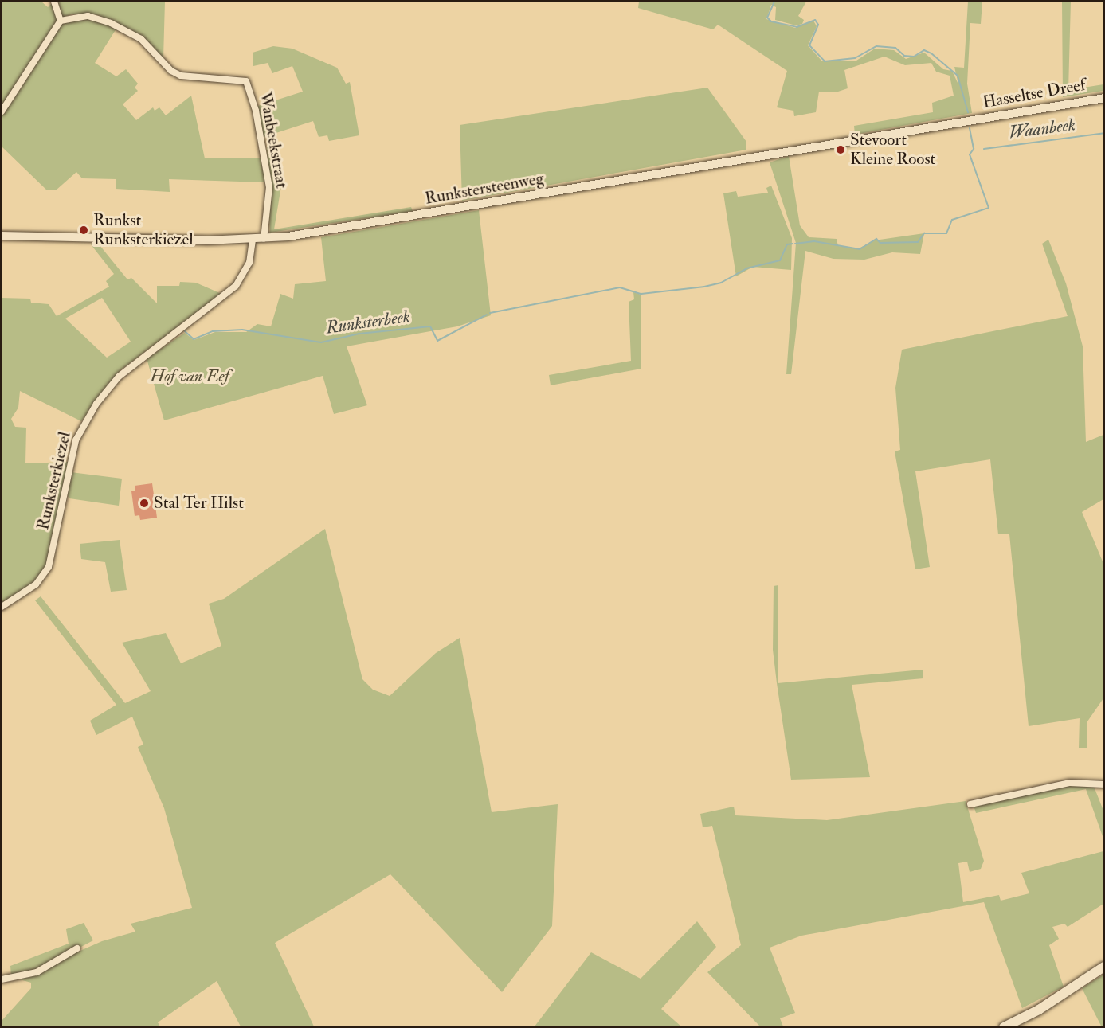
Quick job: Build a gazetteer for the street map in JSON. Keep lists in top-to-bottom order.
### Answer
{
  "streets": {
    "street": [
      "Hasseltse Dreef",
      "Wanbeekstraat",
      "Runkstersteenweg",
      "Runksterkiezel"
    ]
  },
  "crossings": [
    ["Hasseltse Dreef", "Runkstersteenweg"],
    ["Wanbeekstraat", "Runkstersteenweg"],
    ["Runkstersteenweg", "Runksterkiezel"]
  ],
  "water": ["Waanbeek", "Runksterbeek"],
  "parks": ["Hof van Eef"],
  "places": ["Stevoort Kleine Roost", "Runkst Runksterkiezel", "Stal Ter Hilst"]
}
